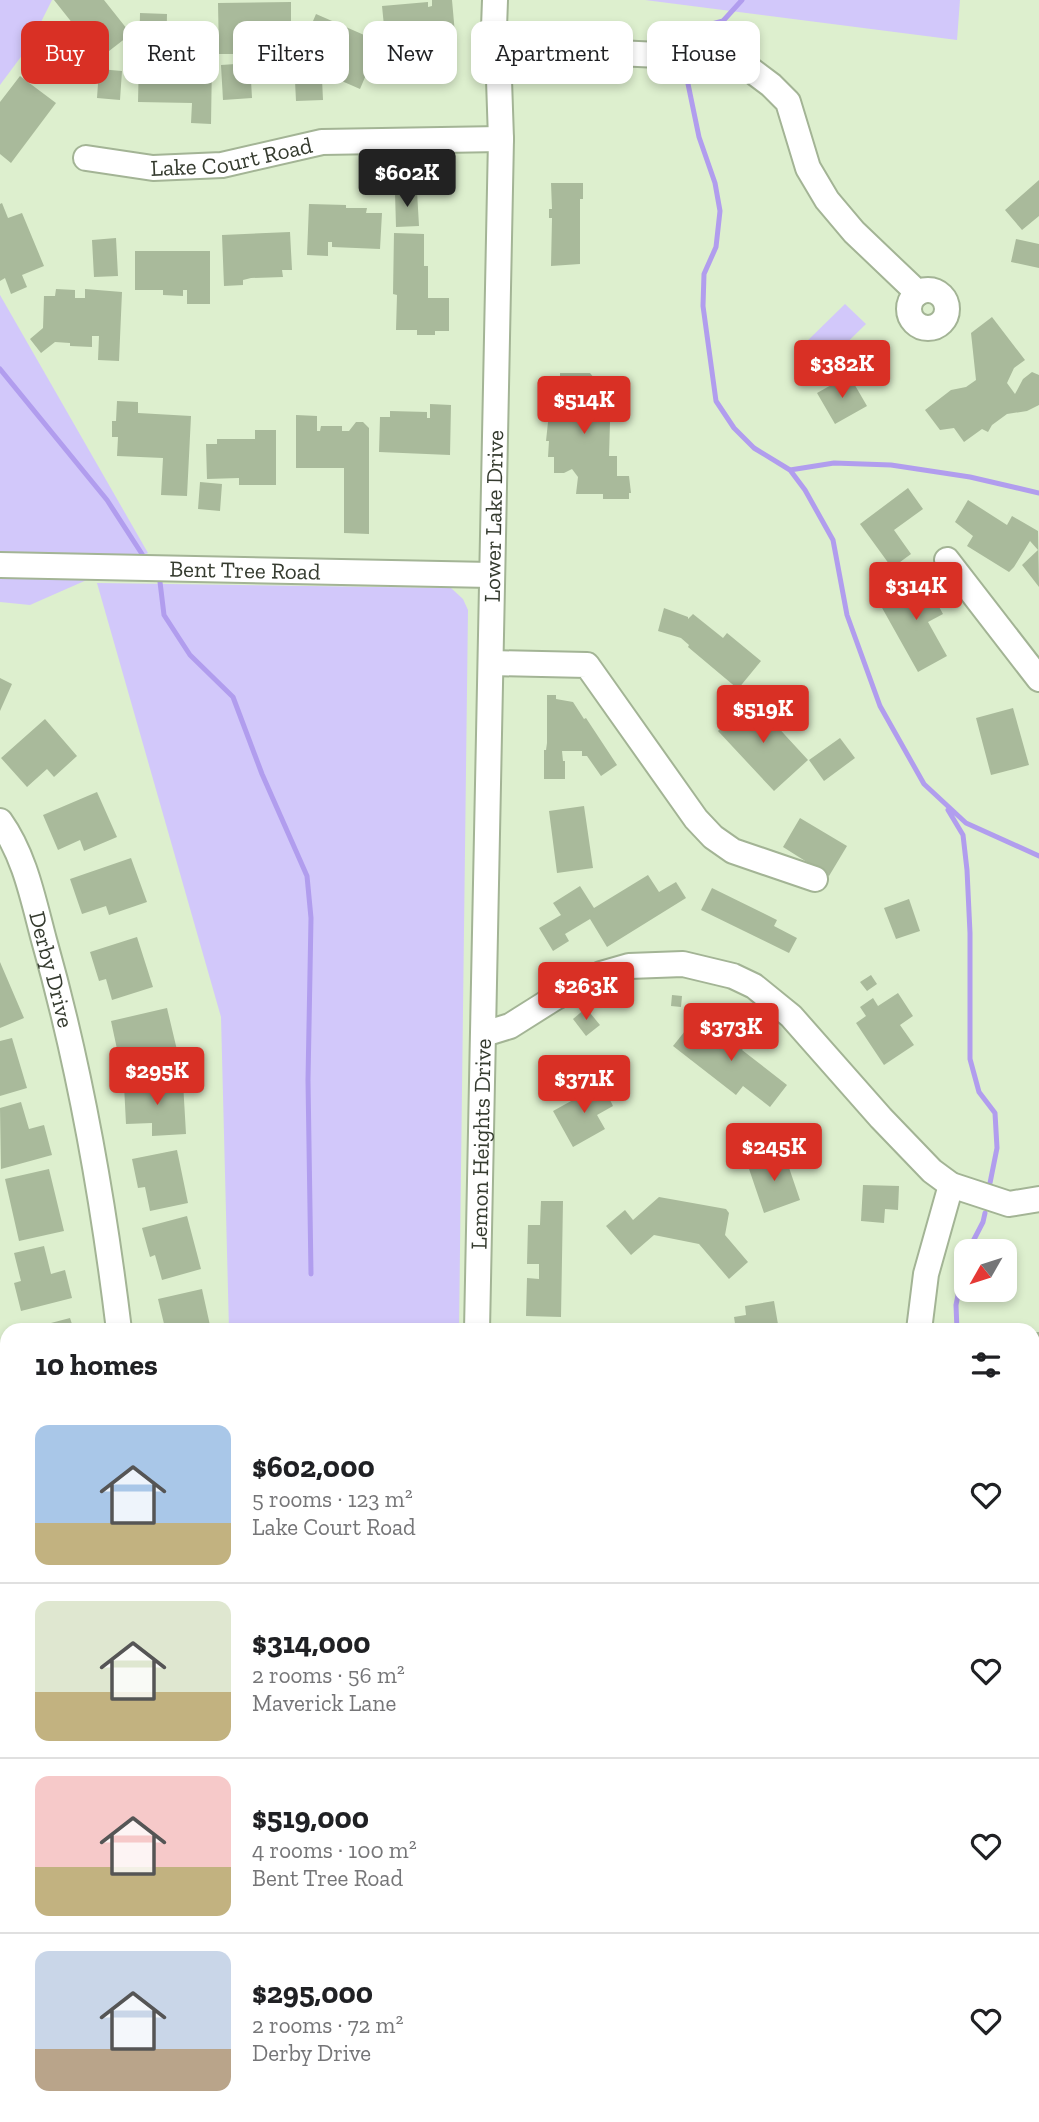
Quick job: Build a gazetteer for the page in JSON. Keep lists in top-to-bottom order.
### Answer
{
  "streets": {
    "street": [
      "Lake Court Road",
      "Lower Lake Drive",
      "Bent Tree Road",
      "Derby Drive",
      "Lemon Heights Drive"
    ]
  },
  "crossings": [
    ["Lake Court Road", "Lower Lake Drive"],
    ["Lower Lake Drive", "Bent Tree Road"],
    ["Lower Lake Drive", "Lemon Heights Drive"]
  ],
  "north": "bottom left",
  "page": {
    "chip": [
      "Buy",
      "Rent",
      "Filters",
      "New",
      "Apartment",
      "House"
    ],
    "price": [
      "$602K",
      "$382K",
      "$514K",
      "$314K",
      "$519K",
      "$263K",
      "$373K",
      "$295K",
      "$371K",
      "$245K"
    ],
    "heading": "10 homes",
    "list": [
      {
        "name": "$602,000",
        "note": "5 rooms · 123 m² · Lake Court Road"
      },
      {
        "name": "$314,000",
        "note": "2 rooms · 56 m² · Maverick Lane"
      },
      {
        "name": "$519,000",
        "note": "4 rooms · 100 m² · Bent Tree Road"
      },
      {
        "name": "$295,000",
        "note": "2 rooms · 72 m² · Derby Drive"
      }
    ]
  }
}
